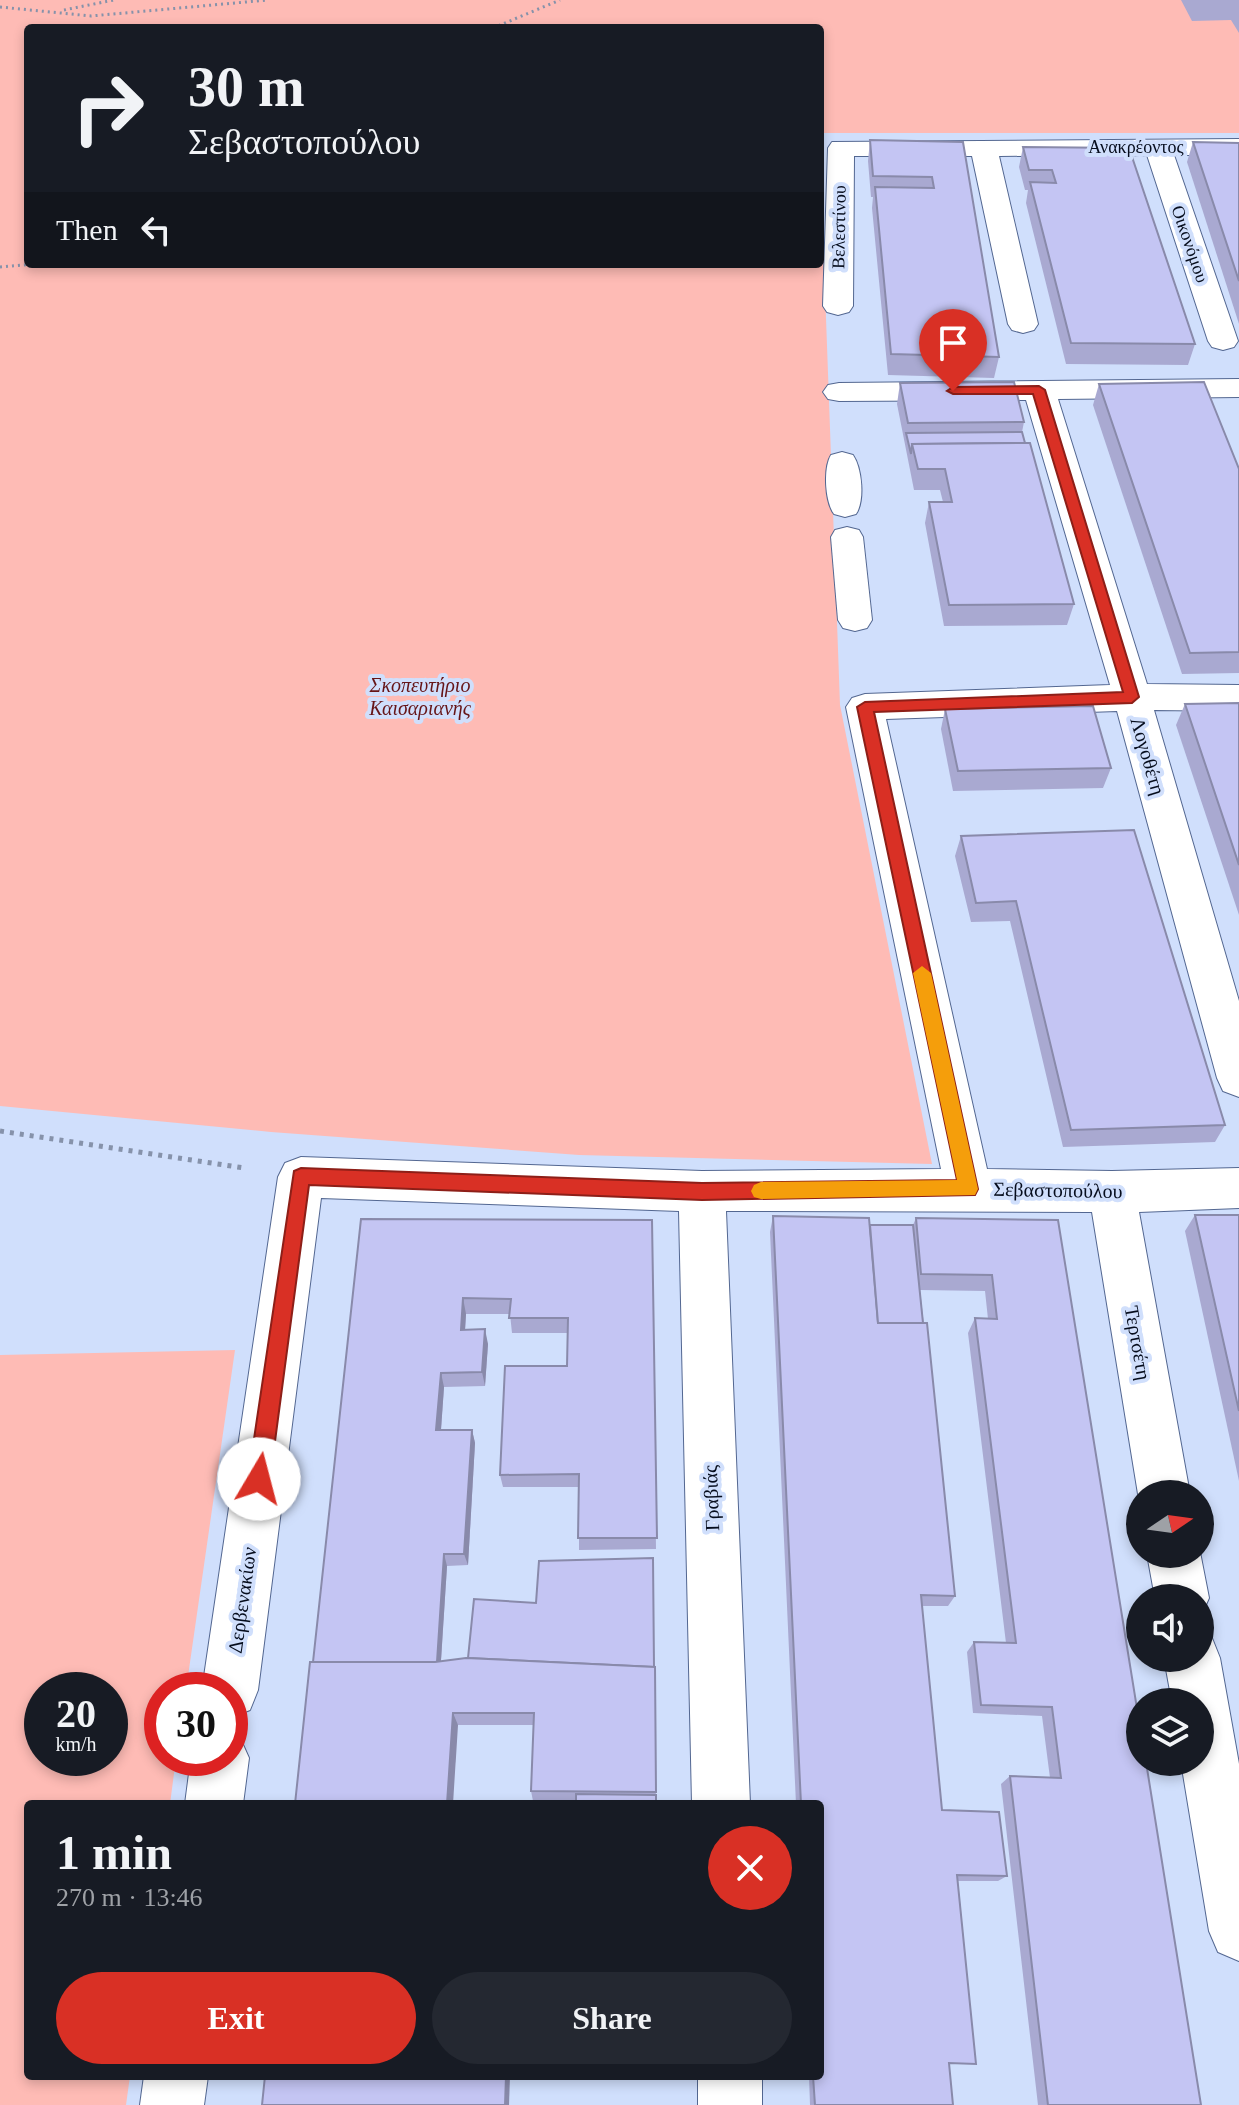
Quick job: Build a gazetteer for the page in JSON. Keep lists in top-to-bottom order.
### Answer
{
  "streets": {
    "street": [
      "Ανακρέοντος",
      "Βελεστίνου",
      "Οικονόμου",
      "Λογοθέτη",
      "Σεβαστοπούλου",
      "Τερτσέτη",
      "Γραβιάς",
      "Δερβενακίων"
    ]
  },
  "crossings": [
    ["Ανακρέοντος", "Βελεστίνου"],
    ["Ανακρέοντος", "Οικονόμου"],
    ["Σεβαστοπούλου", "Τερτσέτη"],
    ["Σεβαστοπούλου", "Γραβιάς"],
    ["Σεβαστοπούλου", "Δερβενακίων"]
  ],
  "parks": ["Σκοπευτήριο Καισαριανής"],
  "north": "right",
  "page": {
    "turn": ["30 m", "Σεβαστοπούλου"],
    "then": "Then",
    "speed": "20 km/h",
    "limit": "30",
    "heading": ["1 min", "270 m · 13:46"],
    "buttons": ["Exit", "Share"]
  }
}
